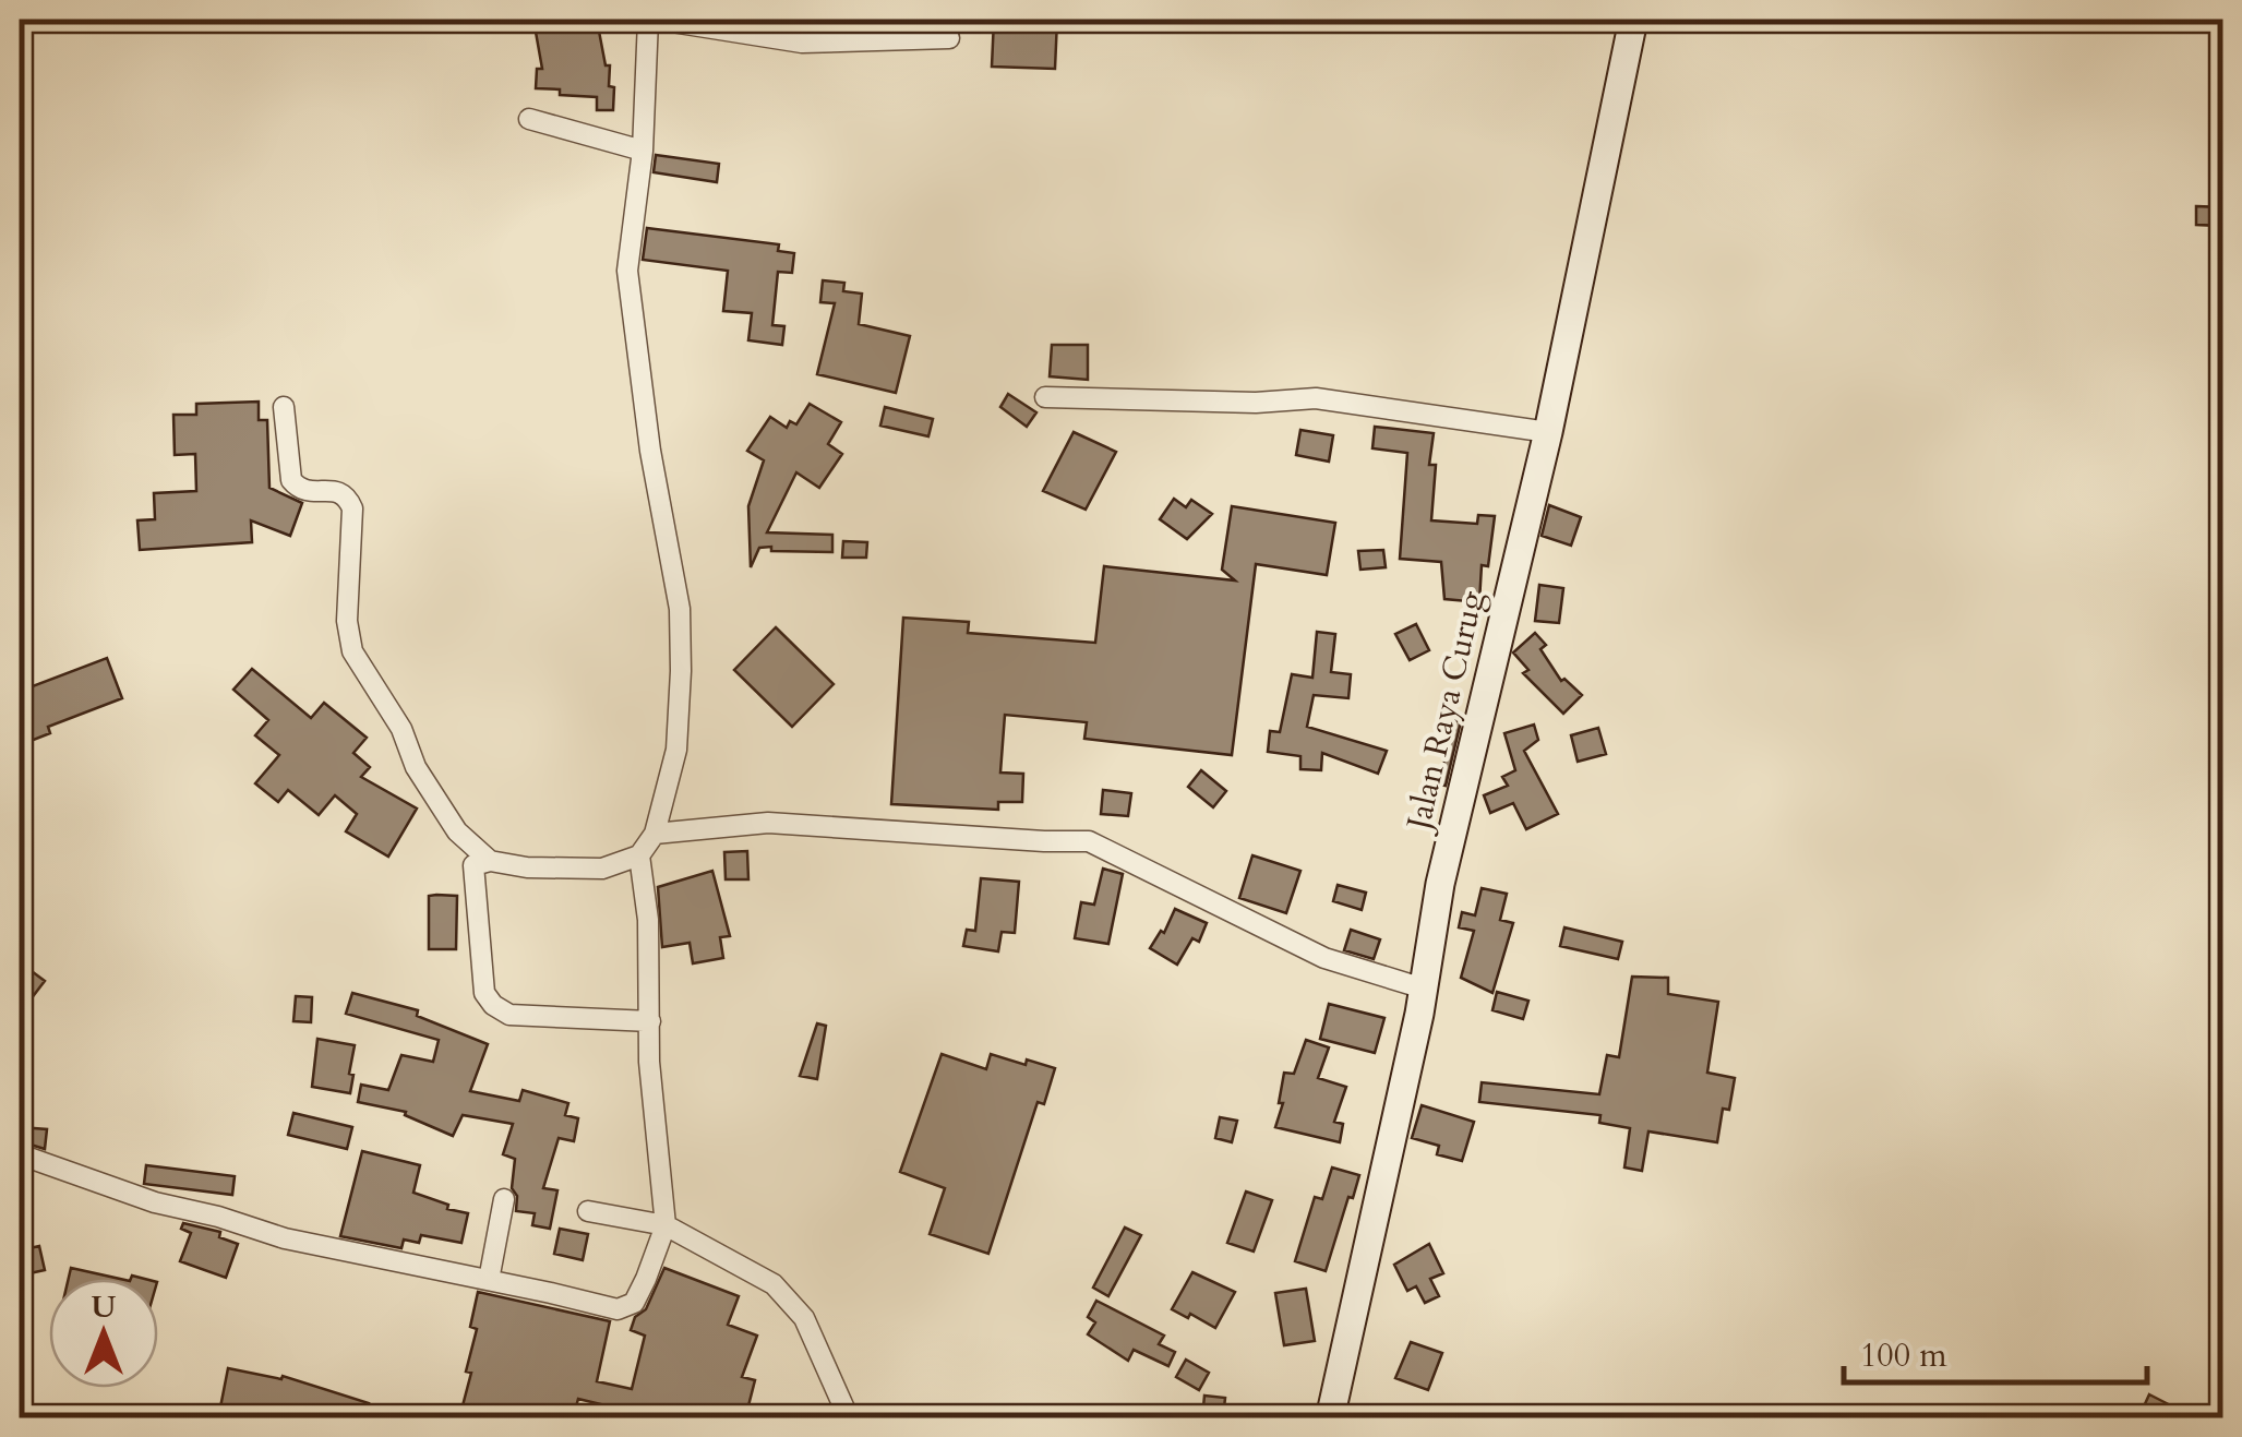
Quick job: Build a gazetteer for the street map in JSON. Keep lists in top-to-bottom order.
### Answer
{
  "streets": {
    "street": ["Jalan Raya Curug"]
  },
  "scale_bar": "100 m",
  "north": "top"
}
